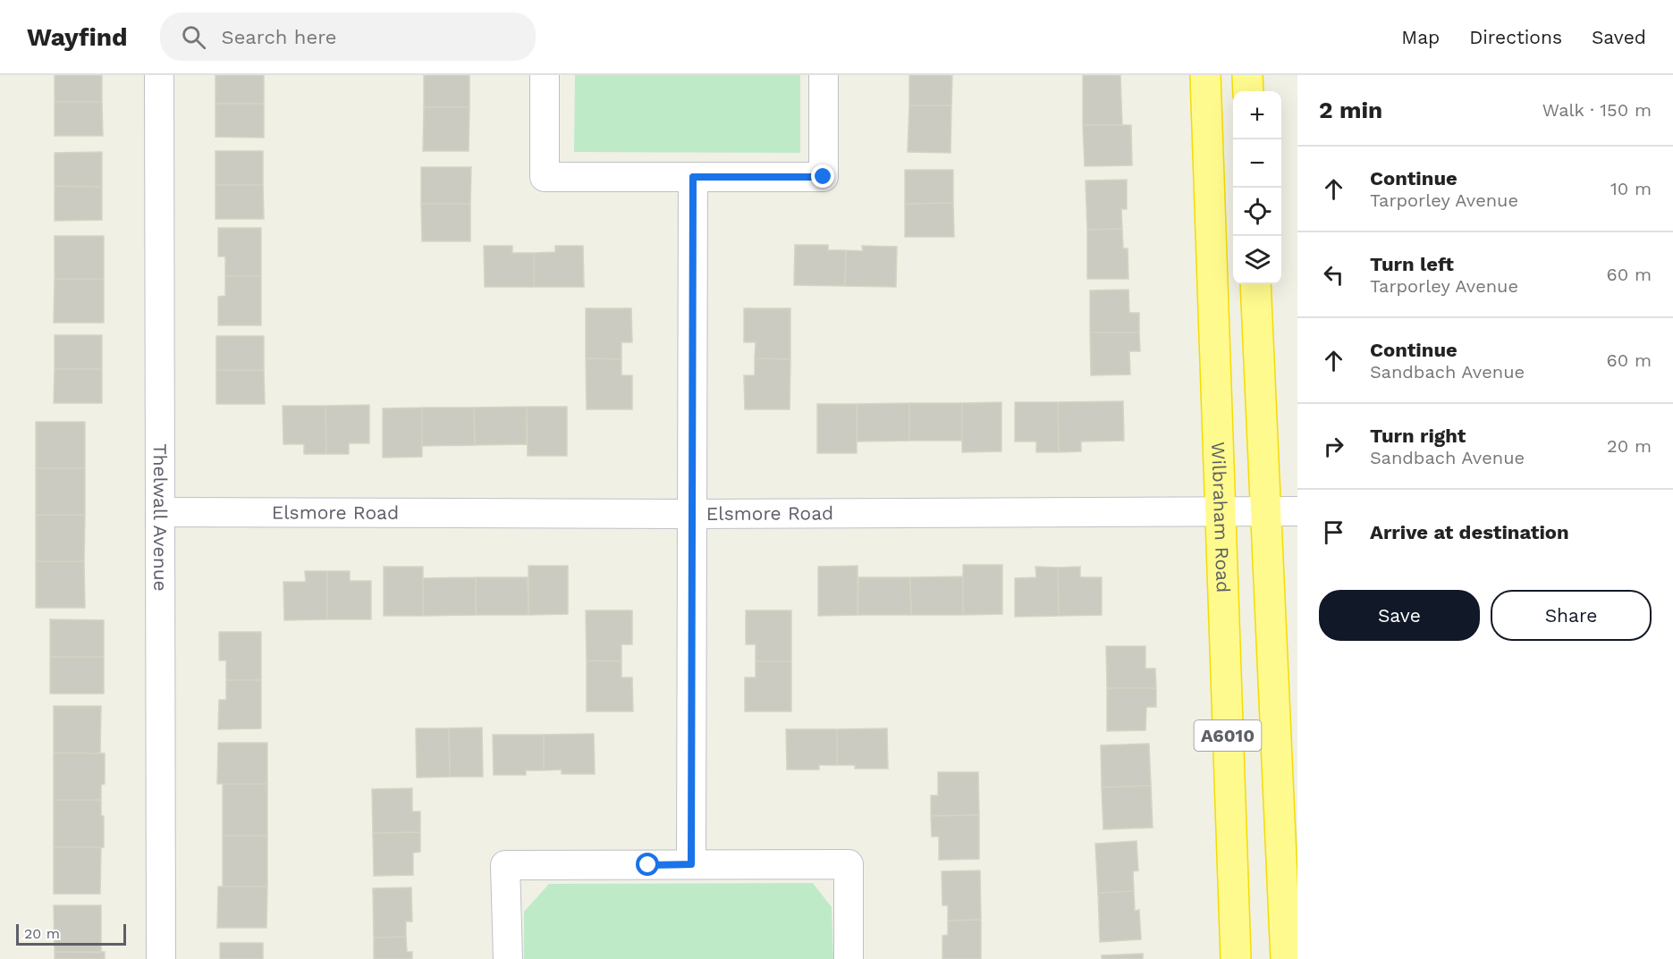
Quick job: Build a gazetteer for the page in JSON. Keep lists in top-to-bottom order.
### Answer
{
  "streets": {
    "highway": ["Wilbraham Road", "A6010"],
    "street": ["Elsmore Road", "Thelwall Avenue"]
  },
  "crossings": [
    ["Elsmore Road", "Thelwall Avenue"],
    ["Elsmore Road", "Wilbraham Road"],
    ["Elsmore Road", "A6010"]
  ],
  "scale_bar": "20 m",
  "page": {
    "header": "Wayfind",
    "search": "Search here",
    "nav": ["Map", "Directions", "Saved"],
    "heading": ["2 min", "Walk · 150 m"],
    "map_buttons": ["+", "−"],
    "list": [
      ["Continue", "Tarporley Avenue", "10 m"],
      ["Turn left", "Tarporley Avenue", "60 m"],
      ["Continue", "Sandbach Avenue", "60 m"],
      ["Turn right", "Sandbach Avenue", "20 m"],
      "Arrive at destination"
    ],
    "buttons": ["Save", "Share"],
    "scale": "20 m"
  }
}
